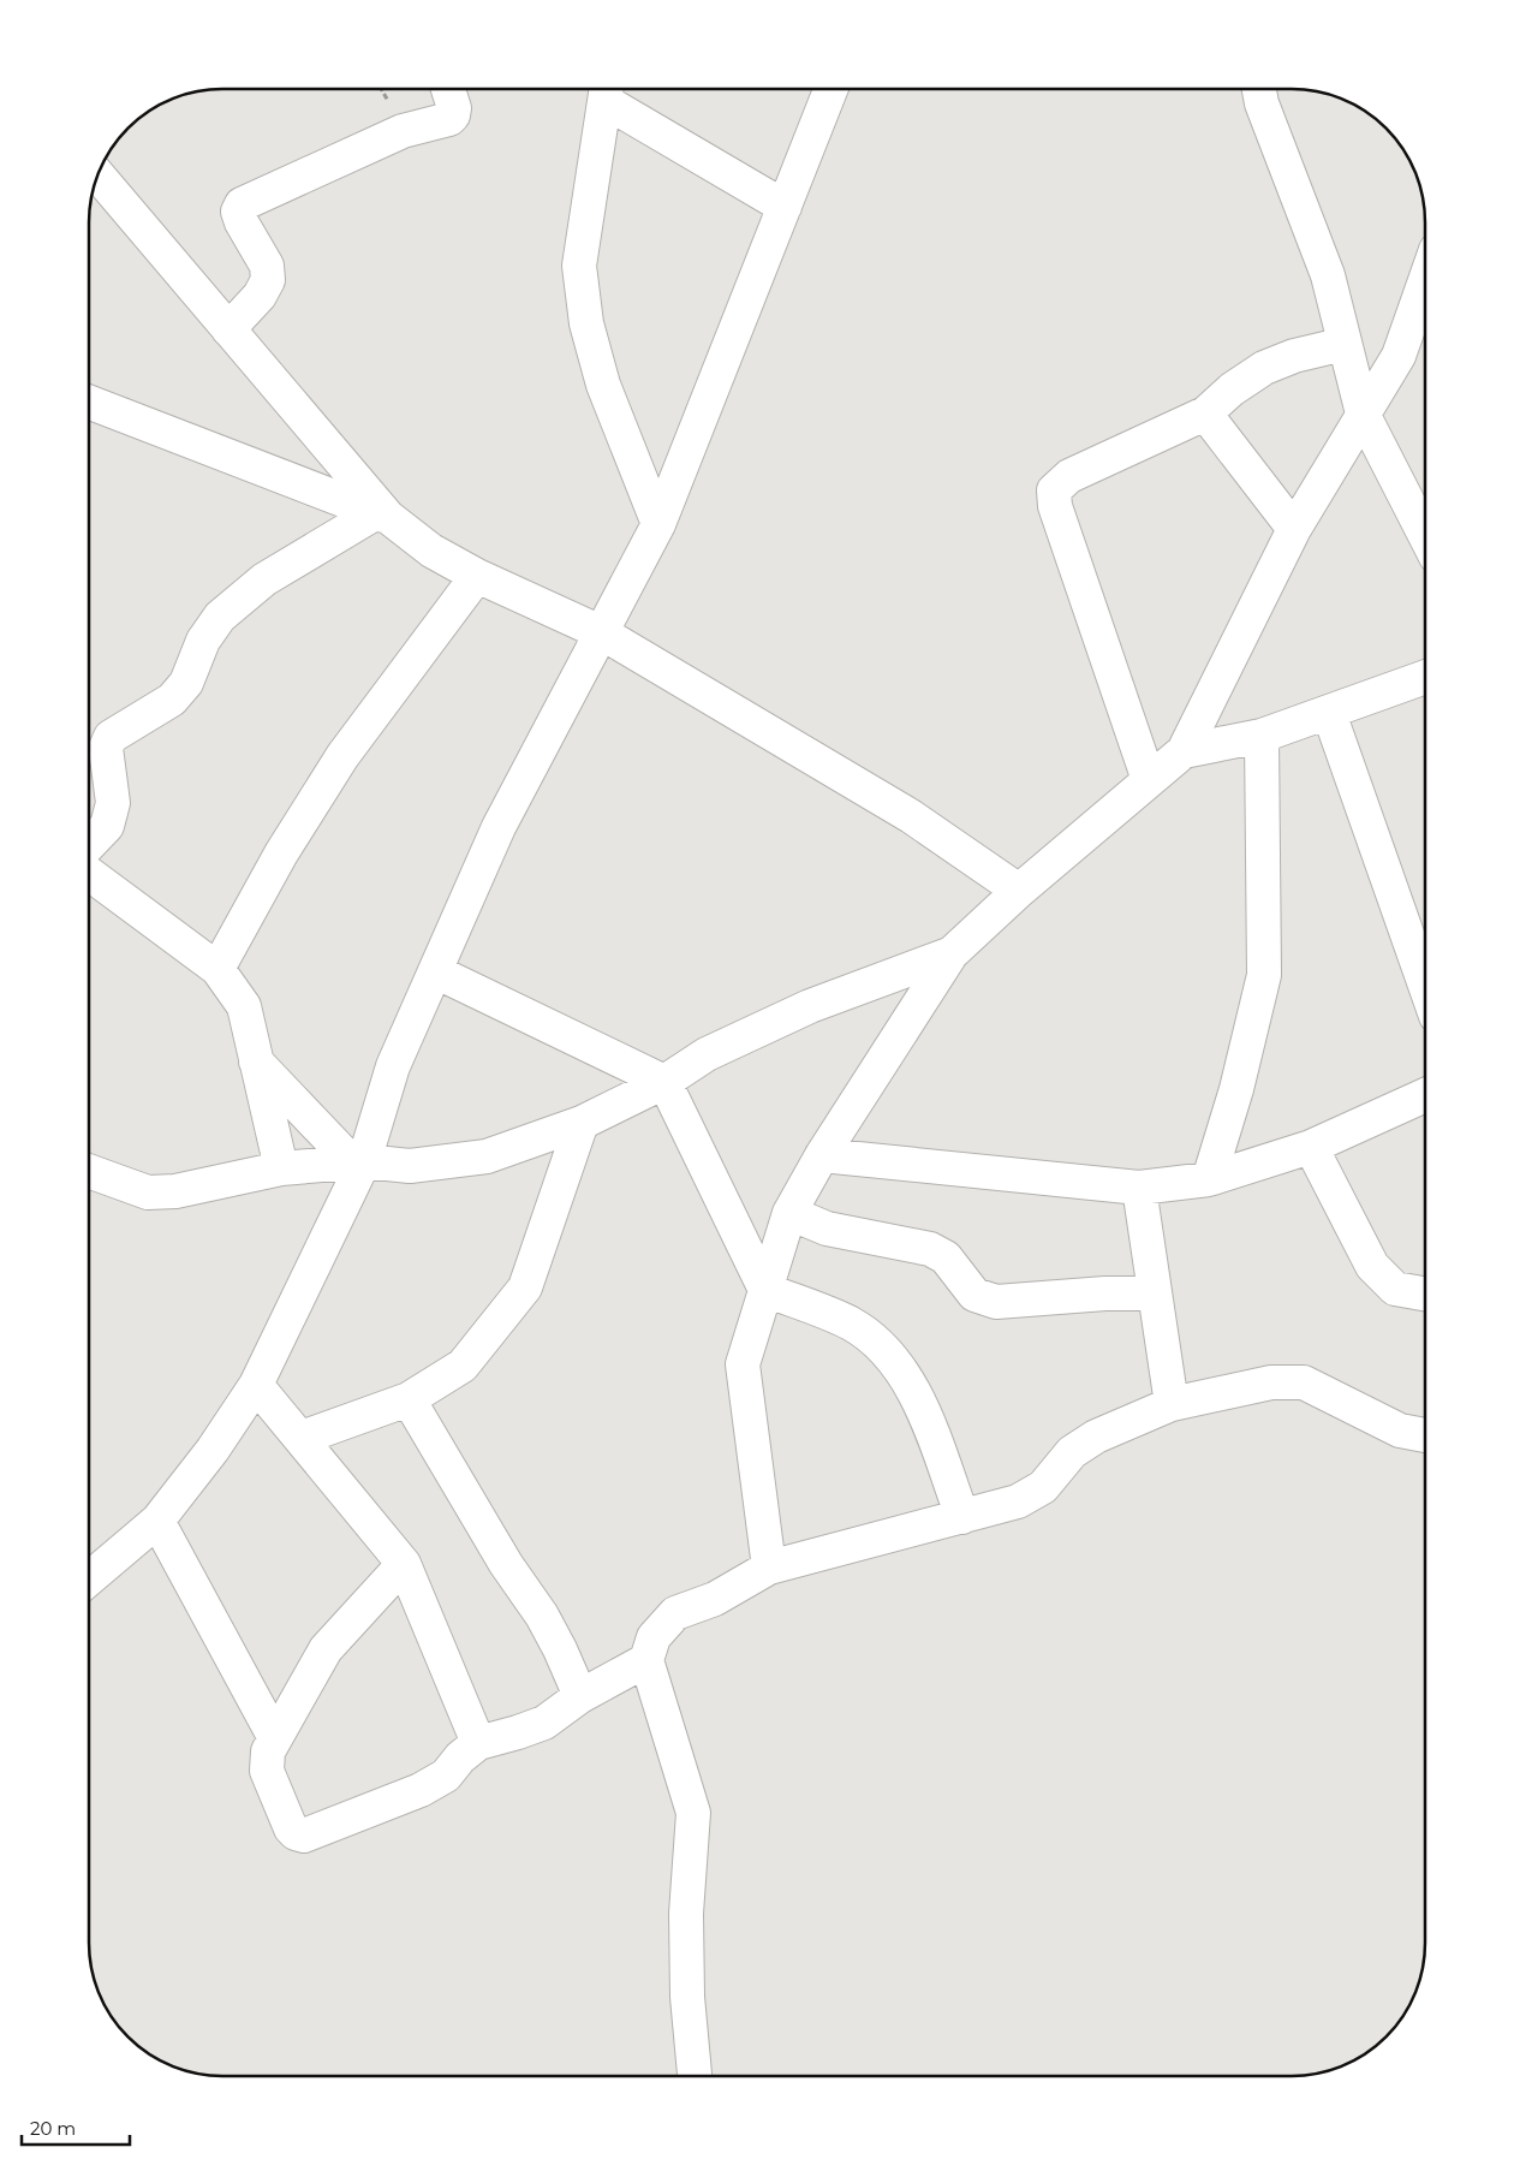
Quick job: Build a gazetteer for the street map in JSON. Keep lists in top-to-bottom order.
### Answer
{
  "scale_bar": "20 m"
}
